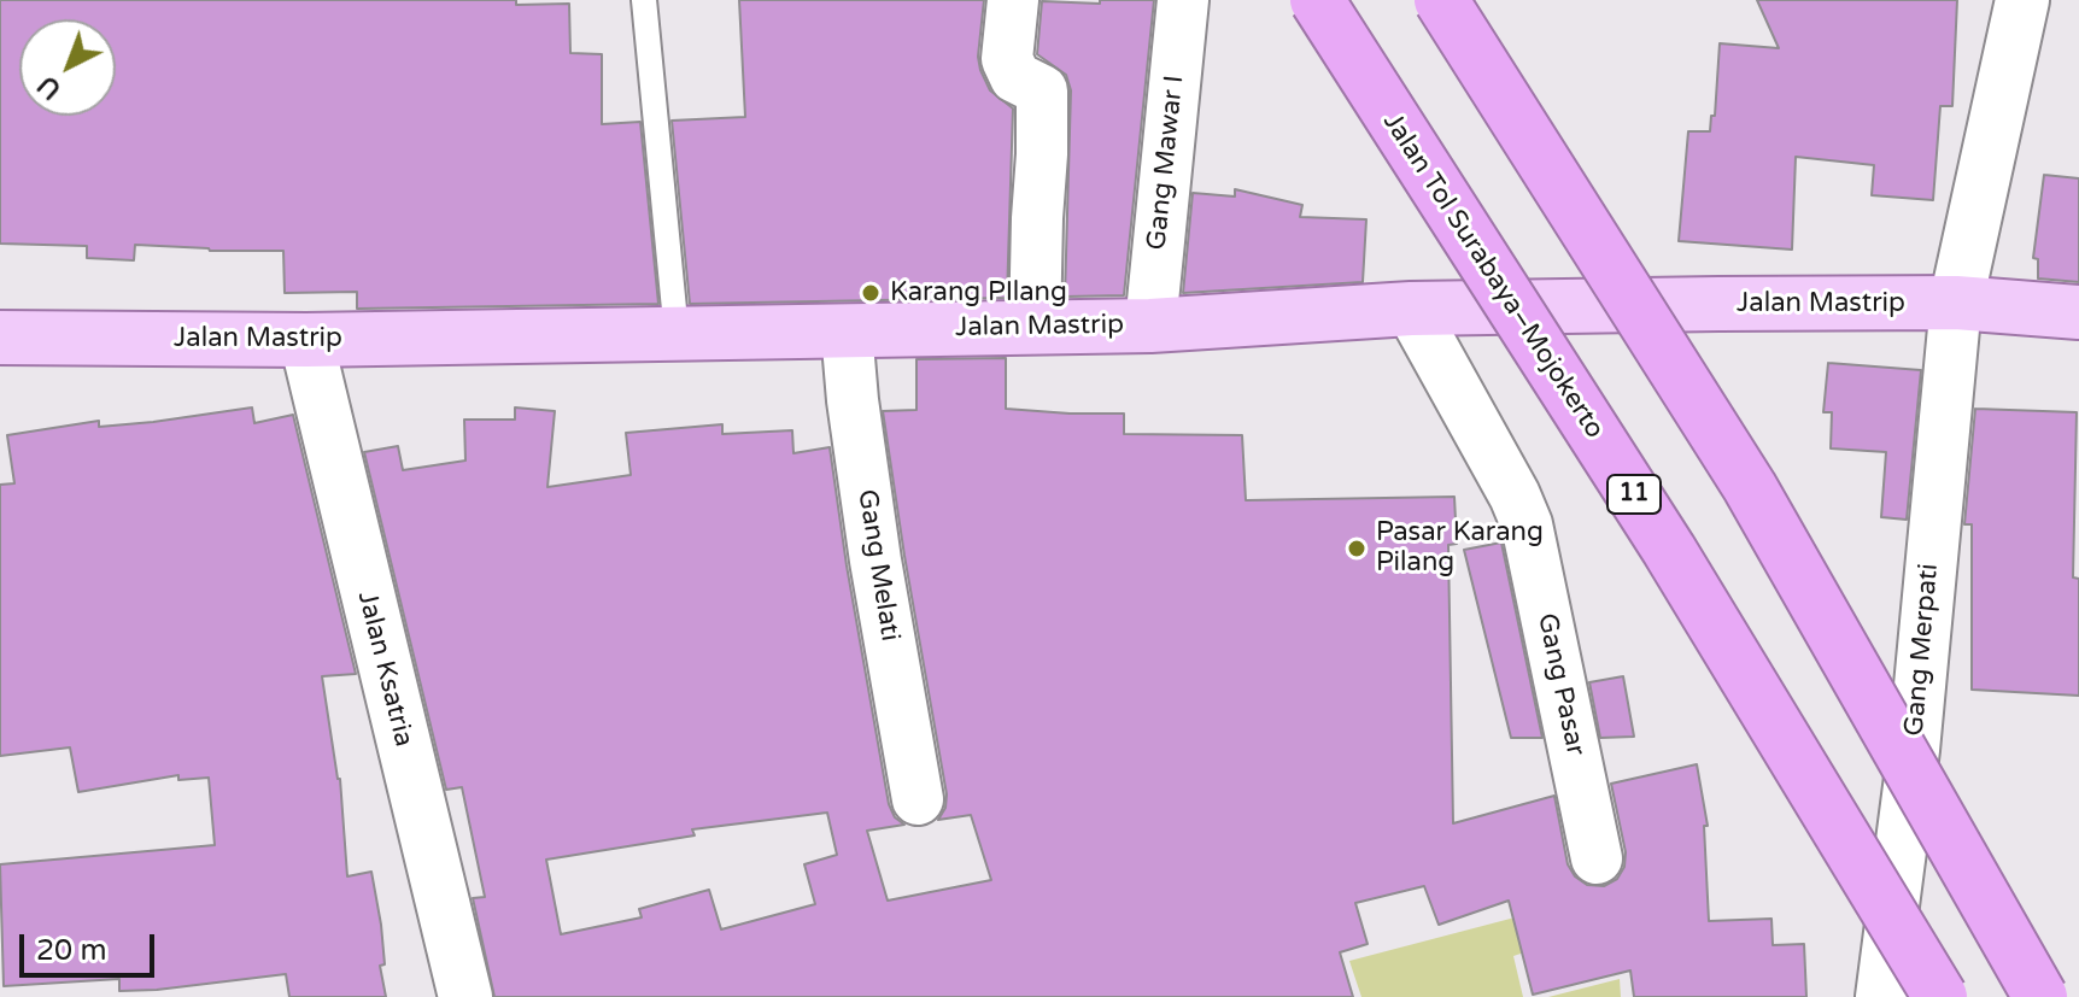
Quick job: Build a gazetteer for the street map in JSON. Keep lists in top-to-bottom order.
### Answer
{
  "streets": {
    "highway": ["Jalan Tol Surabaya–Mojokerto", "11"],
    "main road": ["Jalan Mastrip"],
    "street": [
      "Gang Mawar I",
      "Gang Melati",
      "Gang Merpati",
      "Jalan Ksatria",
      "Gang Pasar"
    ]
  },
  "crossings": [
    ["Gang Mawar I", "Jalan Mastrip"],
    ["Jalan Mastrip", "Gang Melati"],
    ["Jalan Mastrip", "Gang Merpati"],
    ["Jalan Mastrip", "Jalan Ksatria"],
    ["Jalan Mastrip", "Gang Pasar"]
  ],
  "places": ["Karang PIlang", "Pasar Karang Pilang"],
  "scale_bar": "20 m",
  "north": "bottom left"
}
